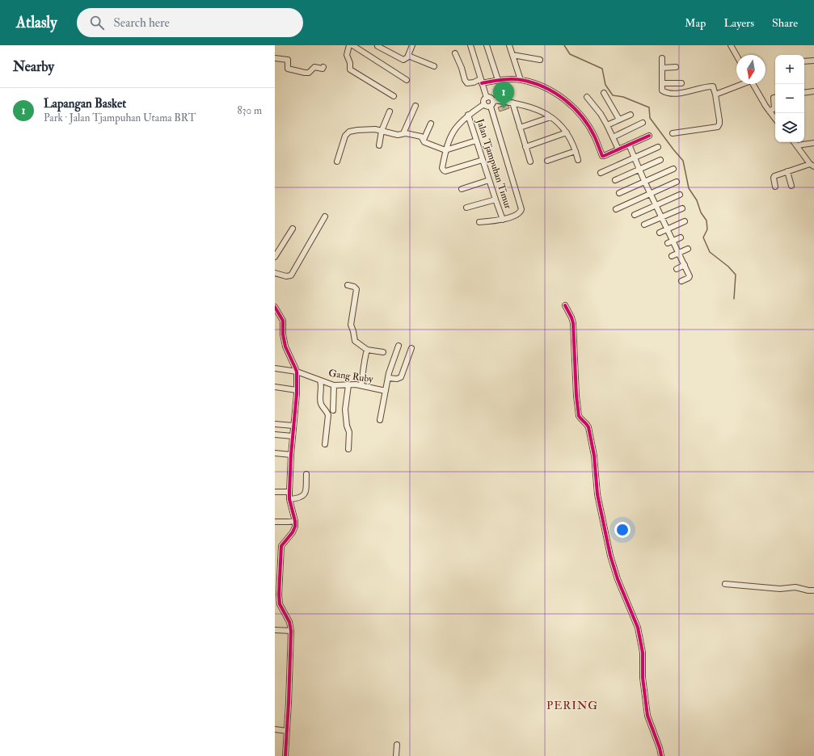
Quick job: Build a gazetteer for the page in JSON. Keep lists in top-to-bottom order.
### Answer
{
  "streets": {
    "street": ["Jalan Tjampuhan Timur", "Gang Ruby"]
  },
  "districts": ["PERING"],
  "north": "bottom",
  "page": {
    "header": "Atlasly",
    "search": "Search here",
    "nav": ["Map", "Layers", "Share"],
    "heading": "Nearby",
    "map_buttons": ["+", "−"],
    "pins": "1",
    "list": [
      {
        "mark": "1",
        "name": "Lapangan Basket",
        "note": "Park · Jalan Tjampuhan Utama BRT",
        "value": "830 m"
      }
    ]
  }
}
